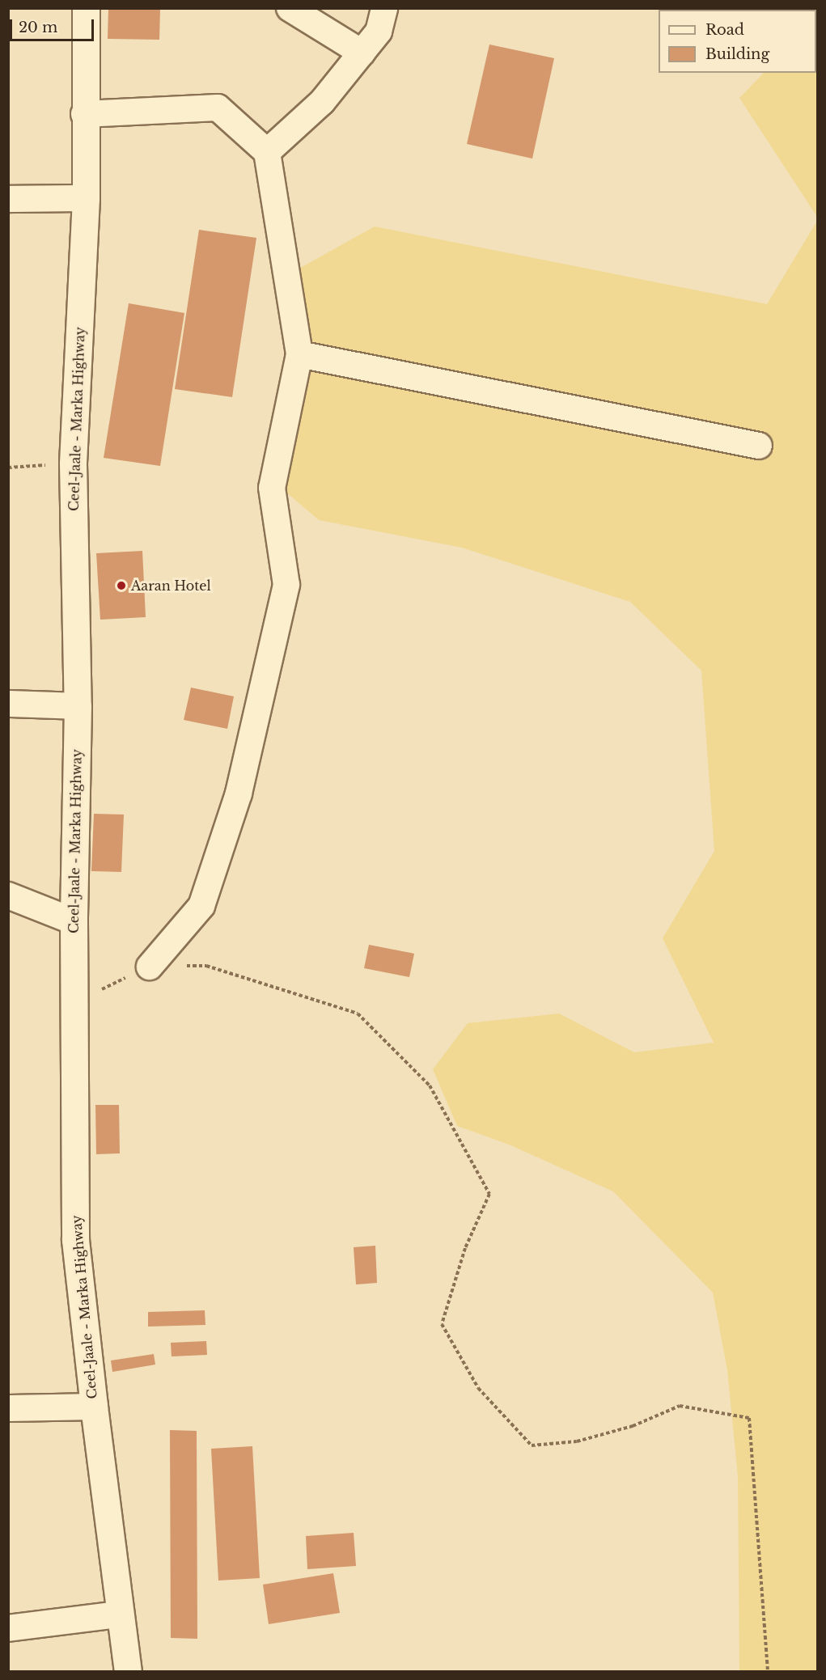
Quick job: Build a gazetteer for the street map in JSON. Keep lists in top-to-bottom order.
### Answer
{
  "streets": {
    "street": ["Ceel-Jaale - Marka Highway"]
  },
  "places": ["Aaran Hotel"],
  "legend": ["Road", "Building"],
  "scale_bar": "20 m"
}
